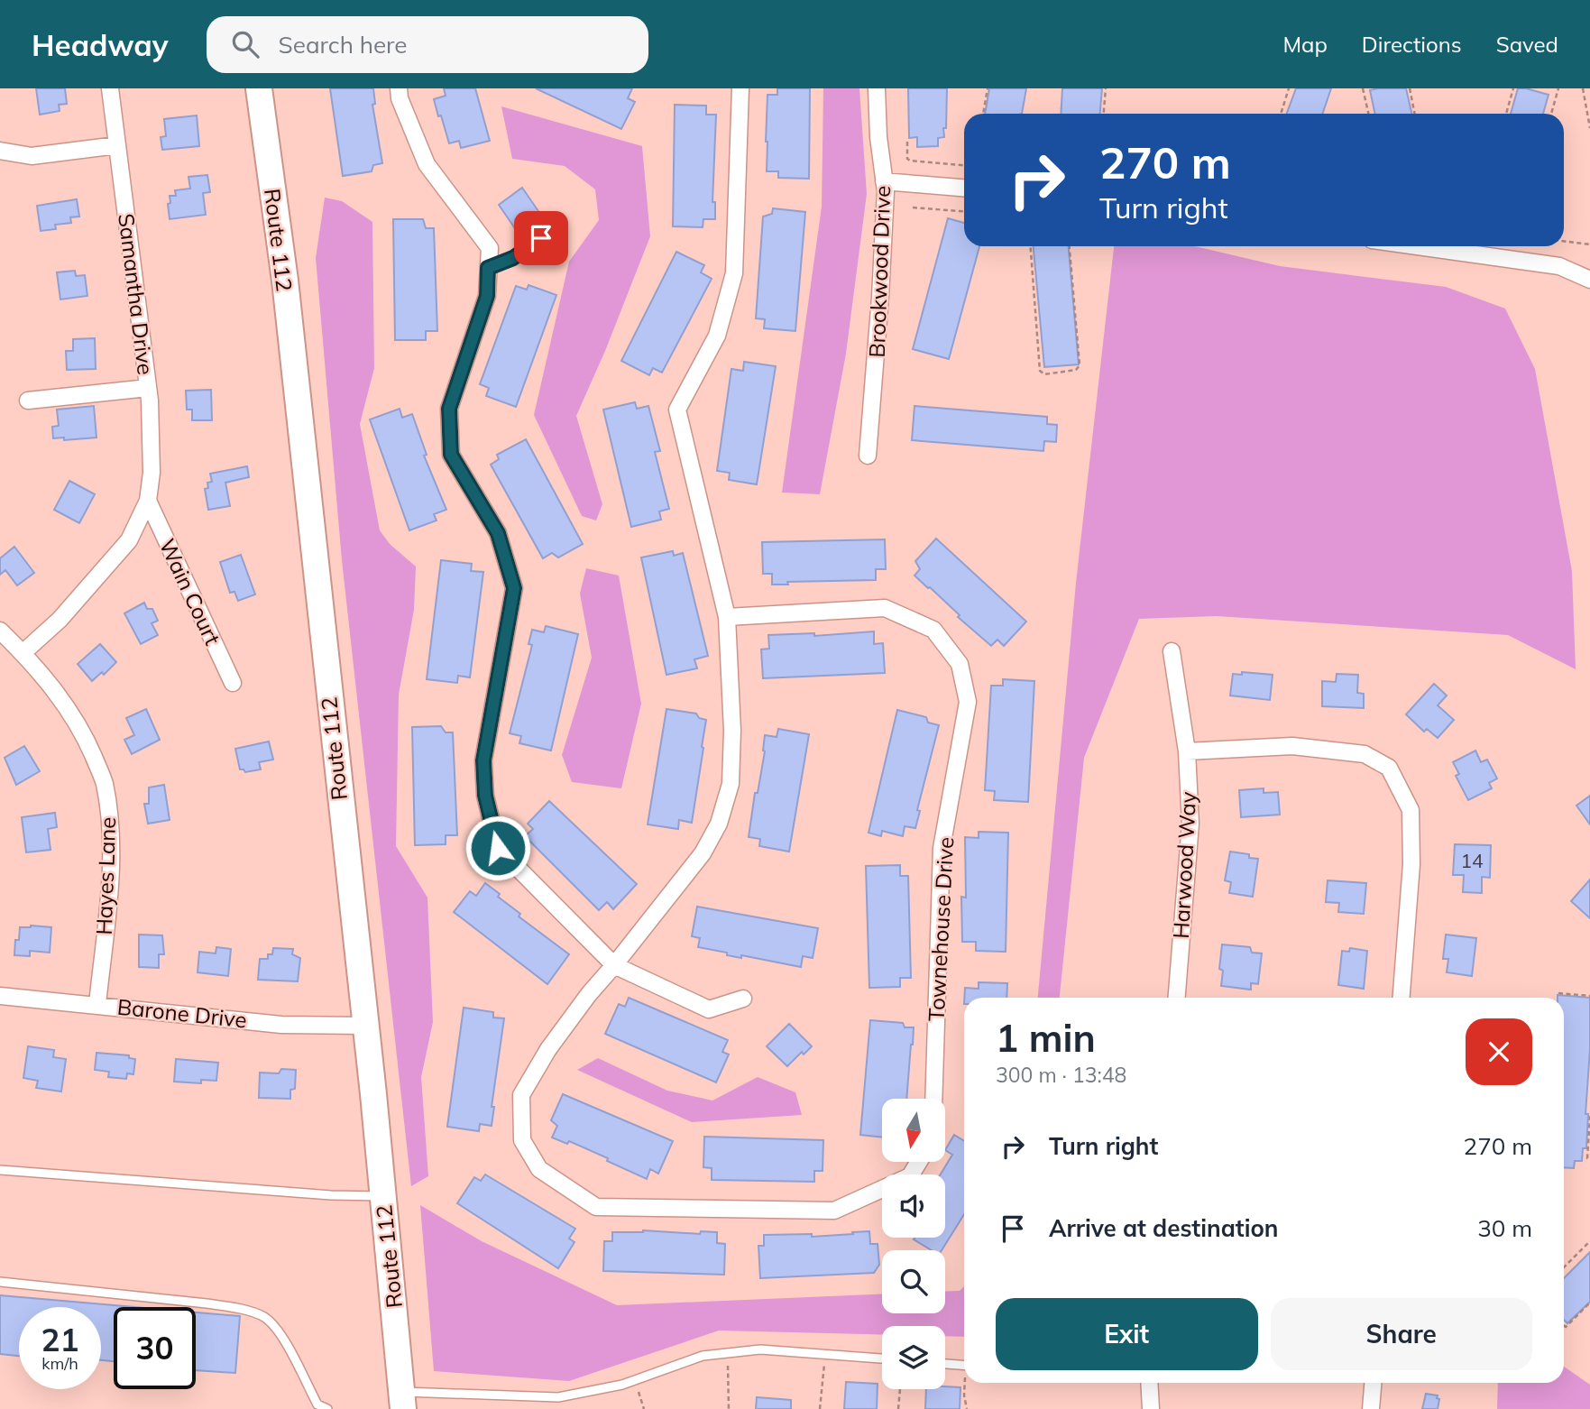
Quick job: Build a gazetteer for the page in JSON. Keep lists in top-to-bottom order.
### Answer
{
  "streets": {
    "main road": ["Route 112"],
    "street": [
      "Brookwood Drive",
      "Samantha Drive",
      "Wain Court",
      "Harwood Way",
      "Hayes Lane",
      "Townehouse Drive",
      "Barone Drive"
    ]
  },
  "crossings": [
    ["Route 112", "Barone Drive"],
    ["Samantha Drive", "Wain Court"],
    ["Hayes Lane", "Barone Drive"]
  ],
  "house_numbers": ["14"],
  "north": "bottom",
  "page": {
    "header": "Headway",
    "search": "Search here",
    "nav": ["Map", "Directions", "Saved"],
    "turn": ["270 m", "Turn right"],
    "heading": ["1 min", "300 m · 13:48"],
    "list": [
      {
        "name": "Turn right",
        "value": "270 m"
      },
      {
        "name": "Arrive at destination",
        "value": "30 m"
      }
    ],
    "buttons": ["Exit", "Share"],
    "speed": "21 km/h",
    "limit": "30"
  }
}
